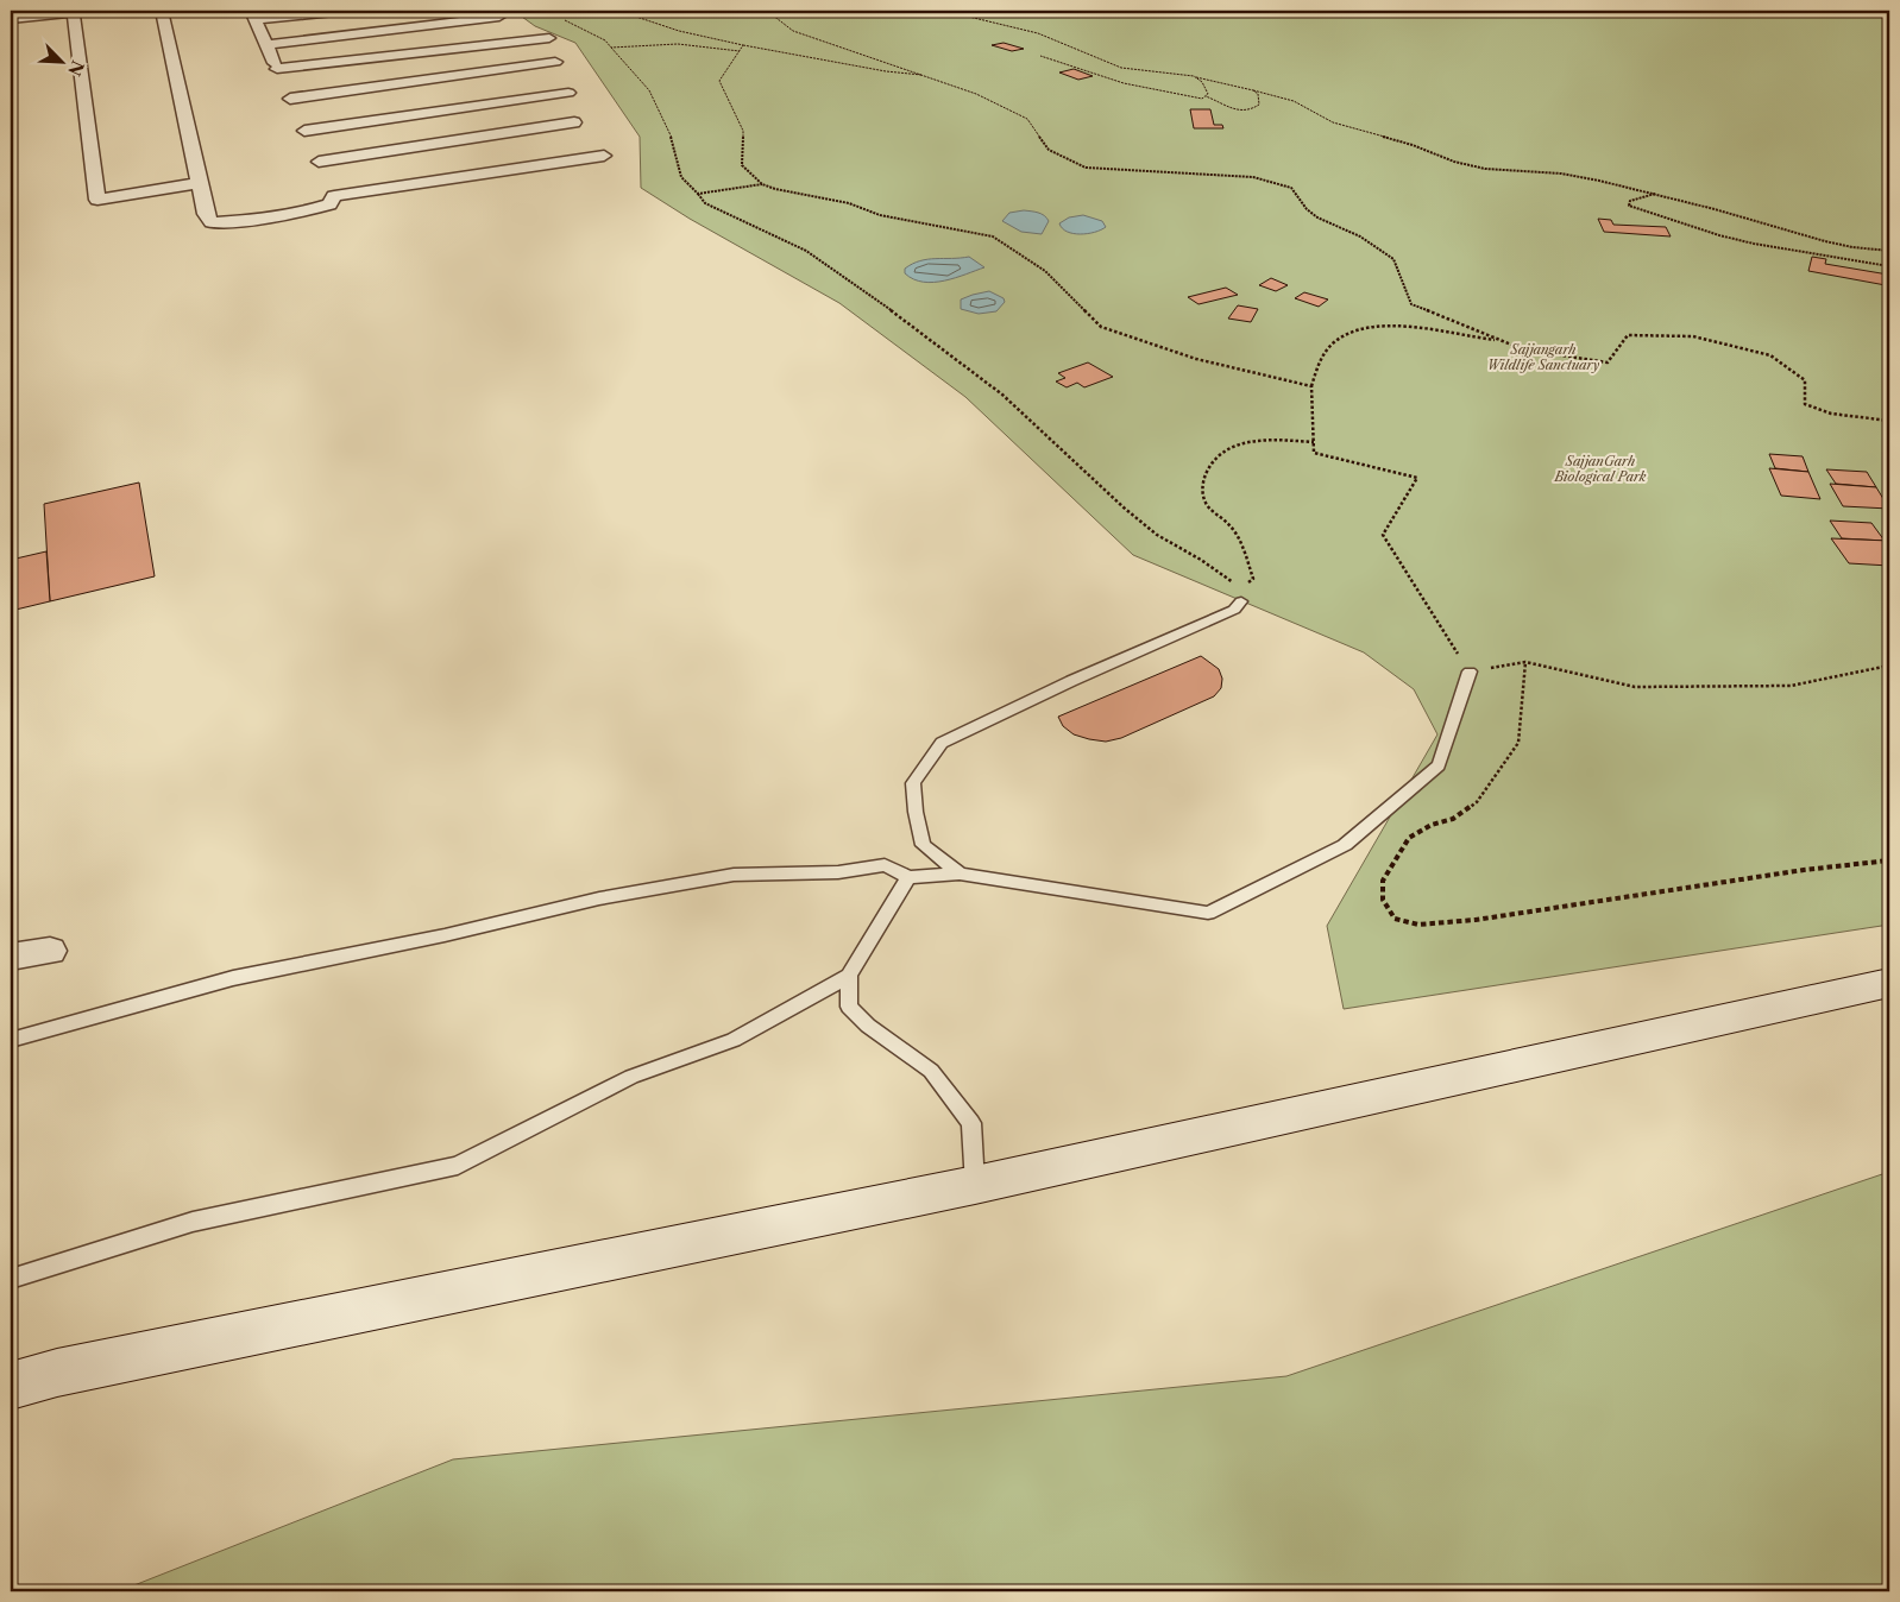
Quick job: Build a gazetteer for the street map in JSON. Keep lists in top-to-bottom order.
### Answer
{
  "parks": ["Sajjangarh Wildlife Sanctuary", "SajjanGarh Biological Park"],
  "north": "bottom right"
}
